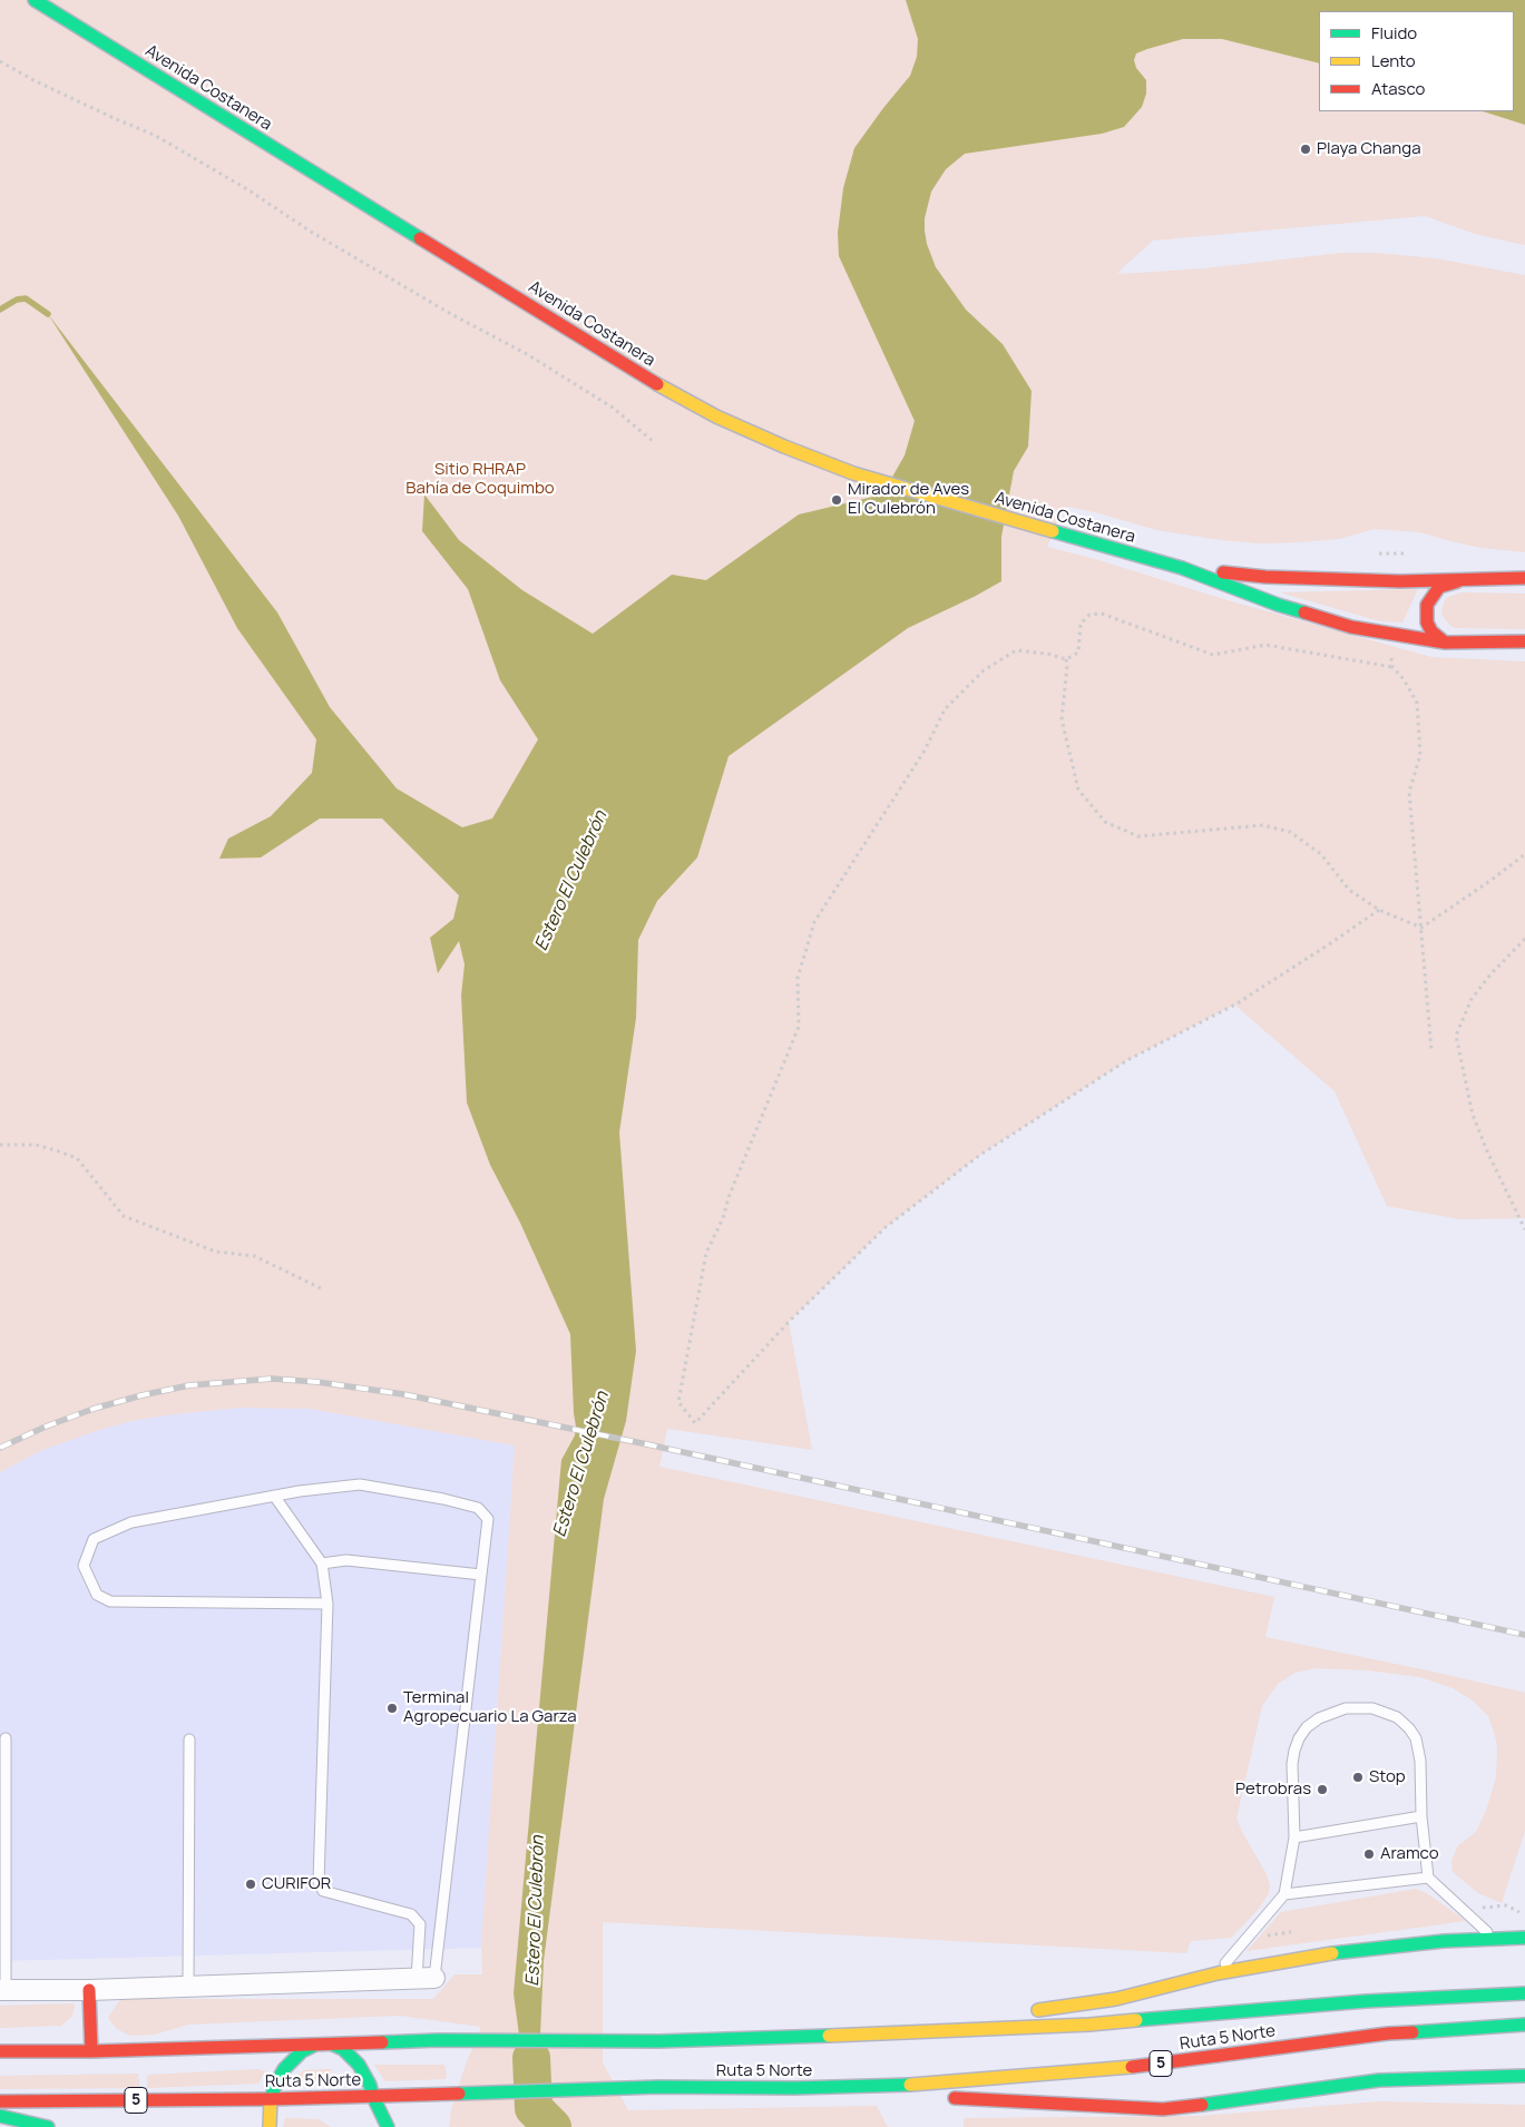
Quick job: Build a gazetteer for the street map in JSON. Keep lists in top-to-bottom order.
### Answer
{
  "streets": {
    "main road": ["Avenida Costanera", "Ruta 5 Norte", "5"]
  },
  "water": ["Estero El Culebrón"],
  "parks": ["Sitio RHRAP Bahía de Coquimbo"],
  "places": [
    "Playa Changa",
    "Mirador de Aves El Culebrón",
    "Terminal Agropecuario La Garza",
    "Stop",
    "Petrobras",
    "Aramco",
    "CURIFOR"
  ],
  "legend": ["Fluido", "Lento", "Atasco"]
}
